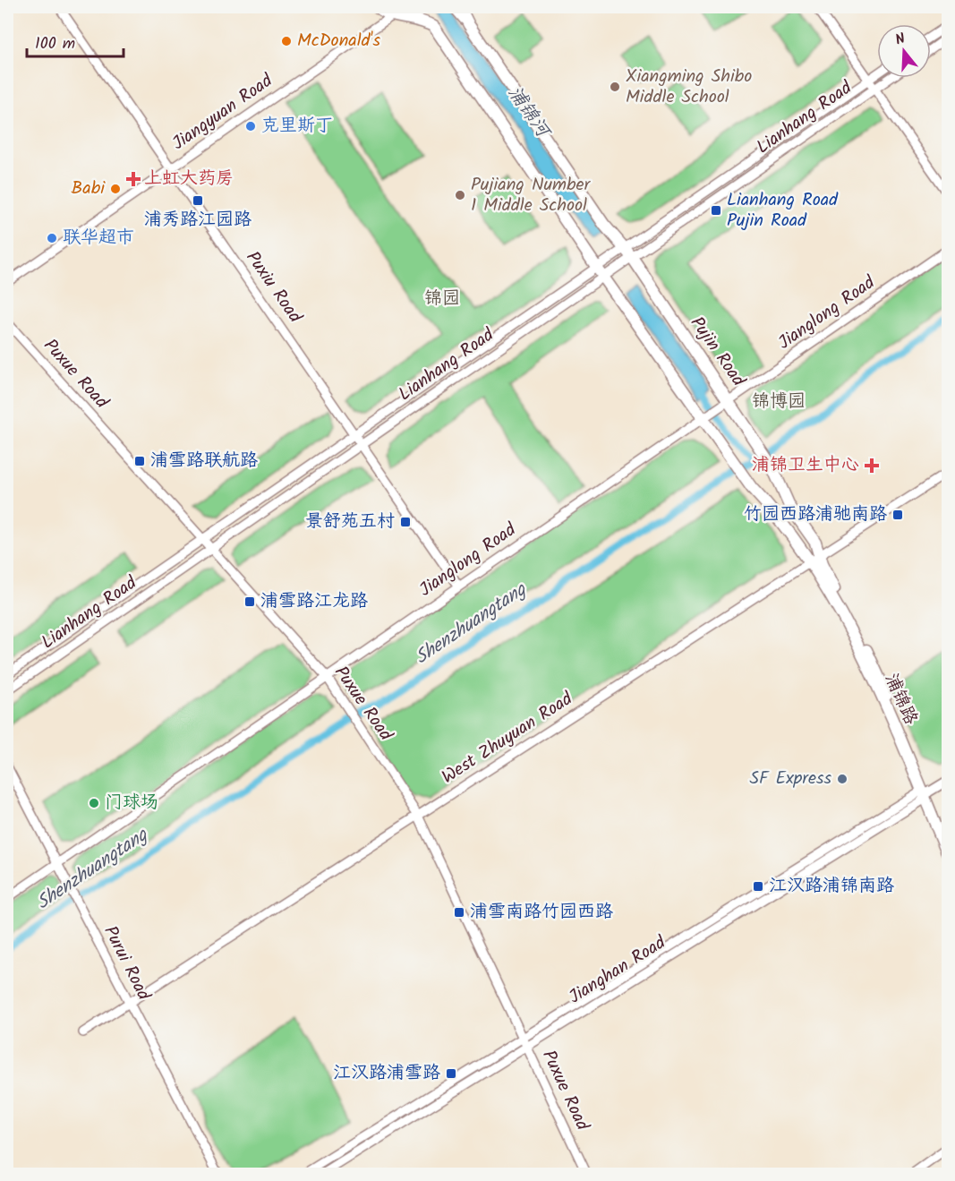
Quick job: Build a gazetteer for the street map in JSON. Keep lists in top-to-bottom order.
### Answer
{
  "streets": {
    "main road": ["Pujin Road"],
    "street": [
      "Jiangyuan Road",
      "Lianhang Road",
      "Puxiu Road",
      "Jianglong Road",
      "Puxue Road",
      "West Zhuyuan Road",
      "Purui Road",
      "Jianghan Road"
    ]
  },
  "crossings": [
    ["Jiangyuan Road", "Puxiu Road"],
    ["Lianhang Road", "Puxiu Road"],
    ["Lianhang Road", "Pujin Road"],
    ["Lianhang Road", "Puxue Road"],
    ["Puxiu Road", "Jianglong Road"],
    ["Jianglong Road", "Pujin Road"],
    ["Jianglong Road", "Puxue Road"],
    ["Jianglong Road", "Purui Road"],
    ["Pujin Road", "West Zhuyuan Road"],
    ["Pujin Road", "Jianghan Road"],
    ["Puxue Road", "West Zhuyuan Road"],
    ["Puxue Road", "Jianghan Road"],
    ["West Zhuyuan Road", "Purui Road"]
  ],
  "water": ["浦锦河", "Shenzhuangtang"],
  "parks": ["锦园", "锦博园"],
  "places": {
    "other": [
      "McDonald's",
      "Xiangming Shibo Middle School",
      "克里斯丁",
      "Babi",
      "Pujiang Number 1 Middle School",
      "联华超市",
      "SF Express",
      "门球场"
    ],
    "health": ["上虹大药房", "浦锦卫生中心"],
    "transit": [
      "浦秀路江园路",
      "Lianhang Road Pujin Road",
      "浦雪路联航路",
      "竹园西路浦驰南路",
      "景舒苑五村",
      "浦雪路江龙路",
      "江汉路浦锦南路",
      "浦雪南路竹园西路",
      "江汉路浦雪路"
    ]
  },
  "scale_bar": "100 m",
  "north": "top"
}
